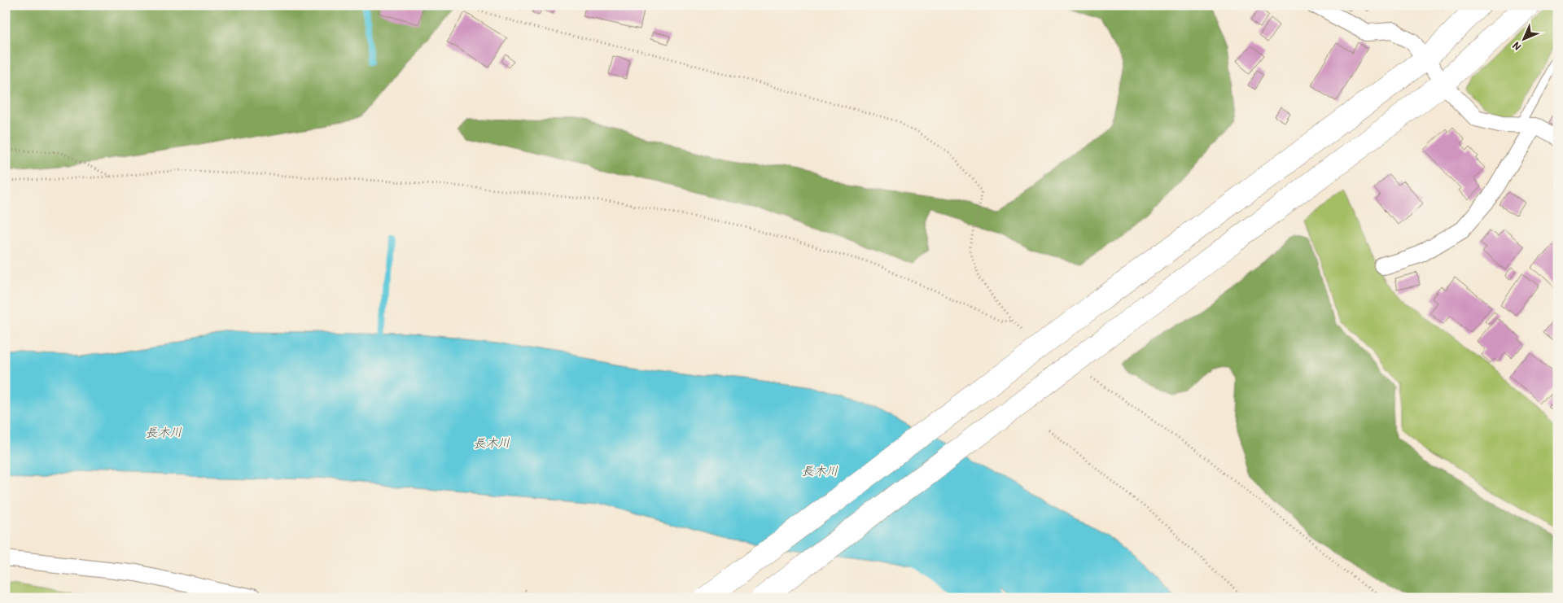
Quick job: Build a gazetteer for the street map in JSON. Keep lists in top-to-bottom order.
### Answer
{
  "water": ["長木川"],
  "north": "bottom left"
}
